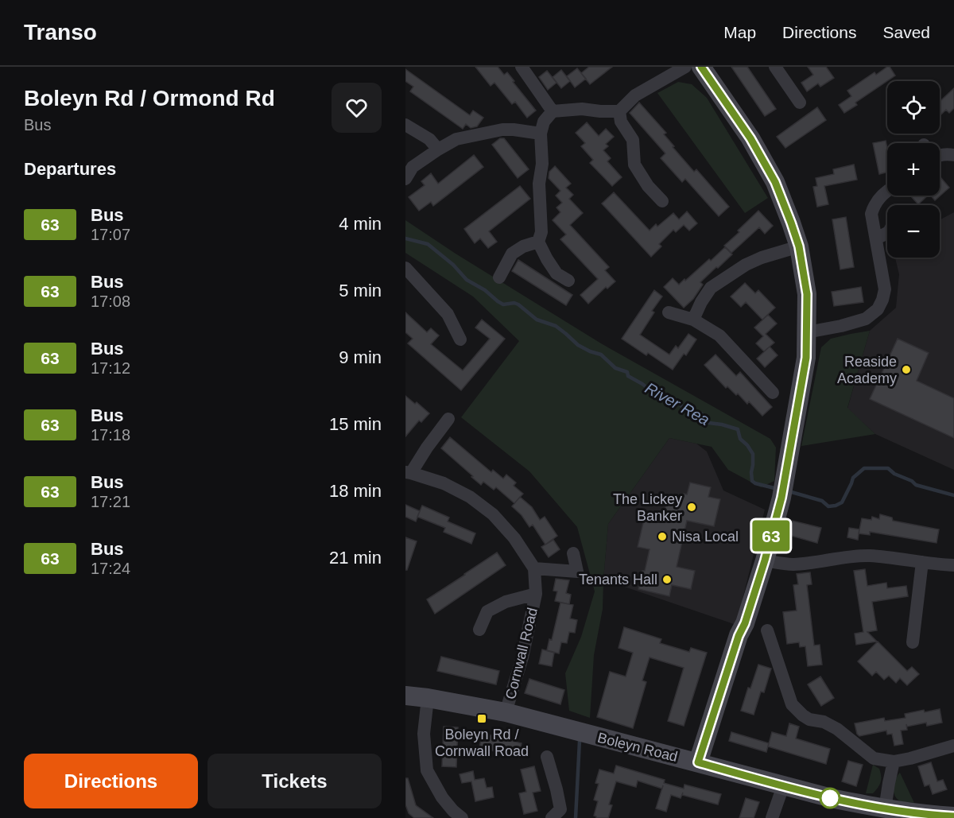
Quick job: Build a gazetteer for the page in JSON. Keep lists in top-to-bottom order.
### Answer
{
  "streets": {
    "street": ["Cornwall Road", "Boleyn Road"]
  },
  "crossings": [
    ["Cornwall Road", "Boleyn Road"]
  ],
  "water": ["River Rea"],
  "places": {
    "other": [
      "Reaside Academy",
      "The Lickey Banker",
      "Nisa Local",
      "Tenants Hall"
    ],
    "transit": ["Boleyn Rd / Cornwall Road"]
  },
  "lines": ["bus line 63"],
  "page": {
    "header": "Transo",
    "nav": ["Map", "Directions", "Saved"],
    "heading": [
      ["Boleyn Rd / Ormond Rd", "Bus"],
      "Departures"
    ],
    "on_map": "63",
    "map_buttons": ["+", "−"],
    "list": [
      {
        "mark": "63",
        "name": "Bus",
        "note": "17:07",
        "value": "4 min"
      },
      {
        "mark": "63",
        "name": "Bus",
        "note": "17:08",
        "value": "5 min"
      },
      {
        "mark": "63",
        "name": "Bus",
        "note": "17:12",
        "value": "9 min"
      },
      {
        "mark": "63",
        "name": "Bus",
        "note": "17:18",
        "value": "15 min"
      },
      {
        "mark": "63",
        "name": "Bus",
        "note": "17:21",
        "value": "18 min"
      },
      {
        "mark": "63",
        "name": "Bus",
        "note": "17:24",
        "value": "21 min"
      }
    ],
    "buttons": ["Directions", "Tickets"]
  }
}
